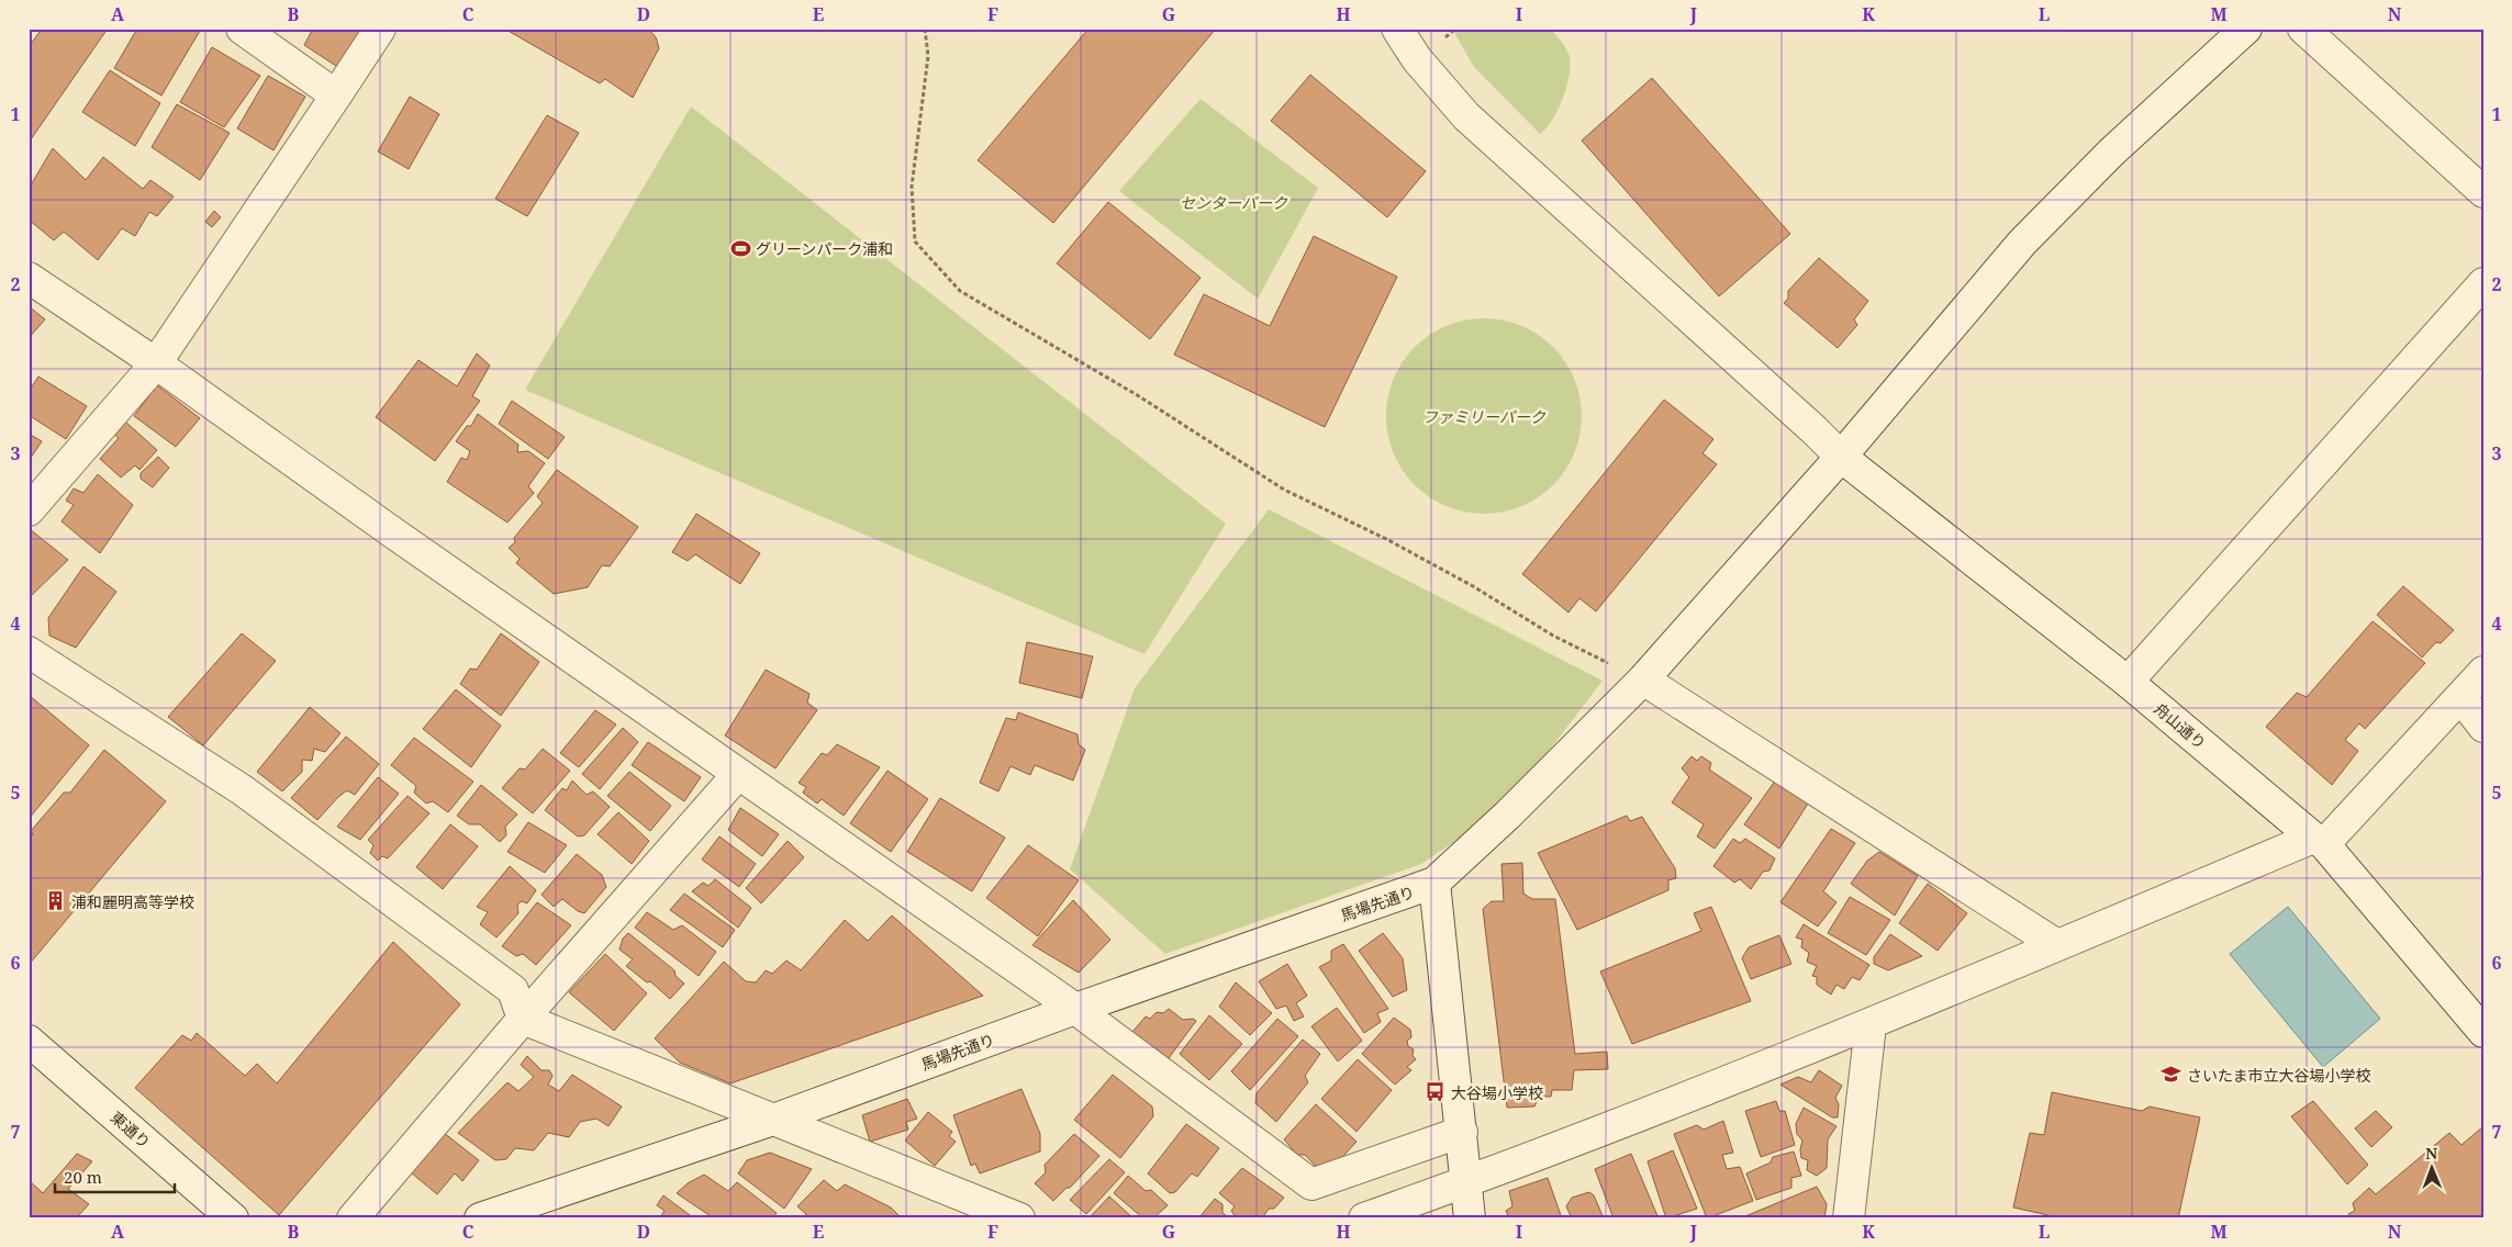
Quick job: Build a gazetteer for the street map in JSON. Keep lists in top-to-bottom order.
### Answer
{
  "streets": {
    "street": ["舟山通り", "馬場先通り", "東通り"]
  },
  "parks": ["センターパーク", "ファミリーパーク"],
  "places": {
    "sports": ["グリーンパーク浦和"],
    "building": ["浦和麗明高等学校"],
    "school or university": ["さいたま市立大谷場小学校"],
    "bus stop": ["大谷場小学校"]
  },
  "scale_bar": "20 m",
  "north": "top",
  "grid": {
    "columns": [
      "A",
      "B",
      "C",
      "D",
      "E",
      "F",
      "G",
      "H",
      "I",
      "J",
      "K",
      "L",
      "M",
      "N"
    ],
    "rows": [
      "1",
      "2",
      "3",
      "4",
      "5",
      "6",
      "7"
    ]
  }
}
